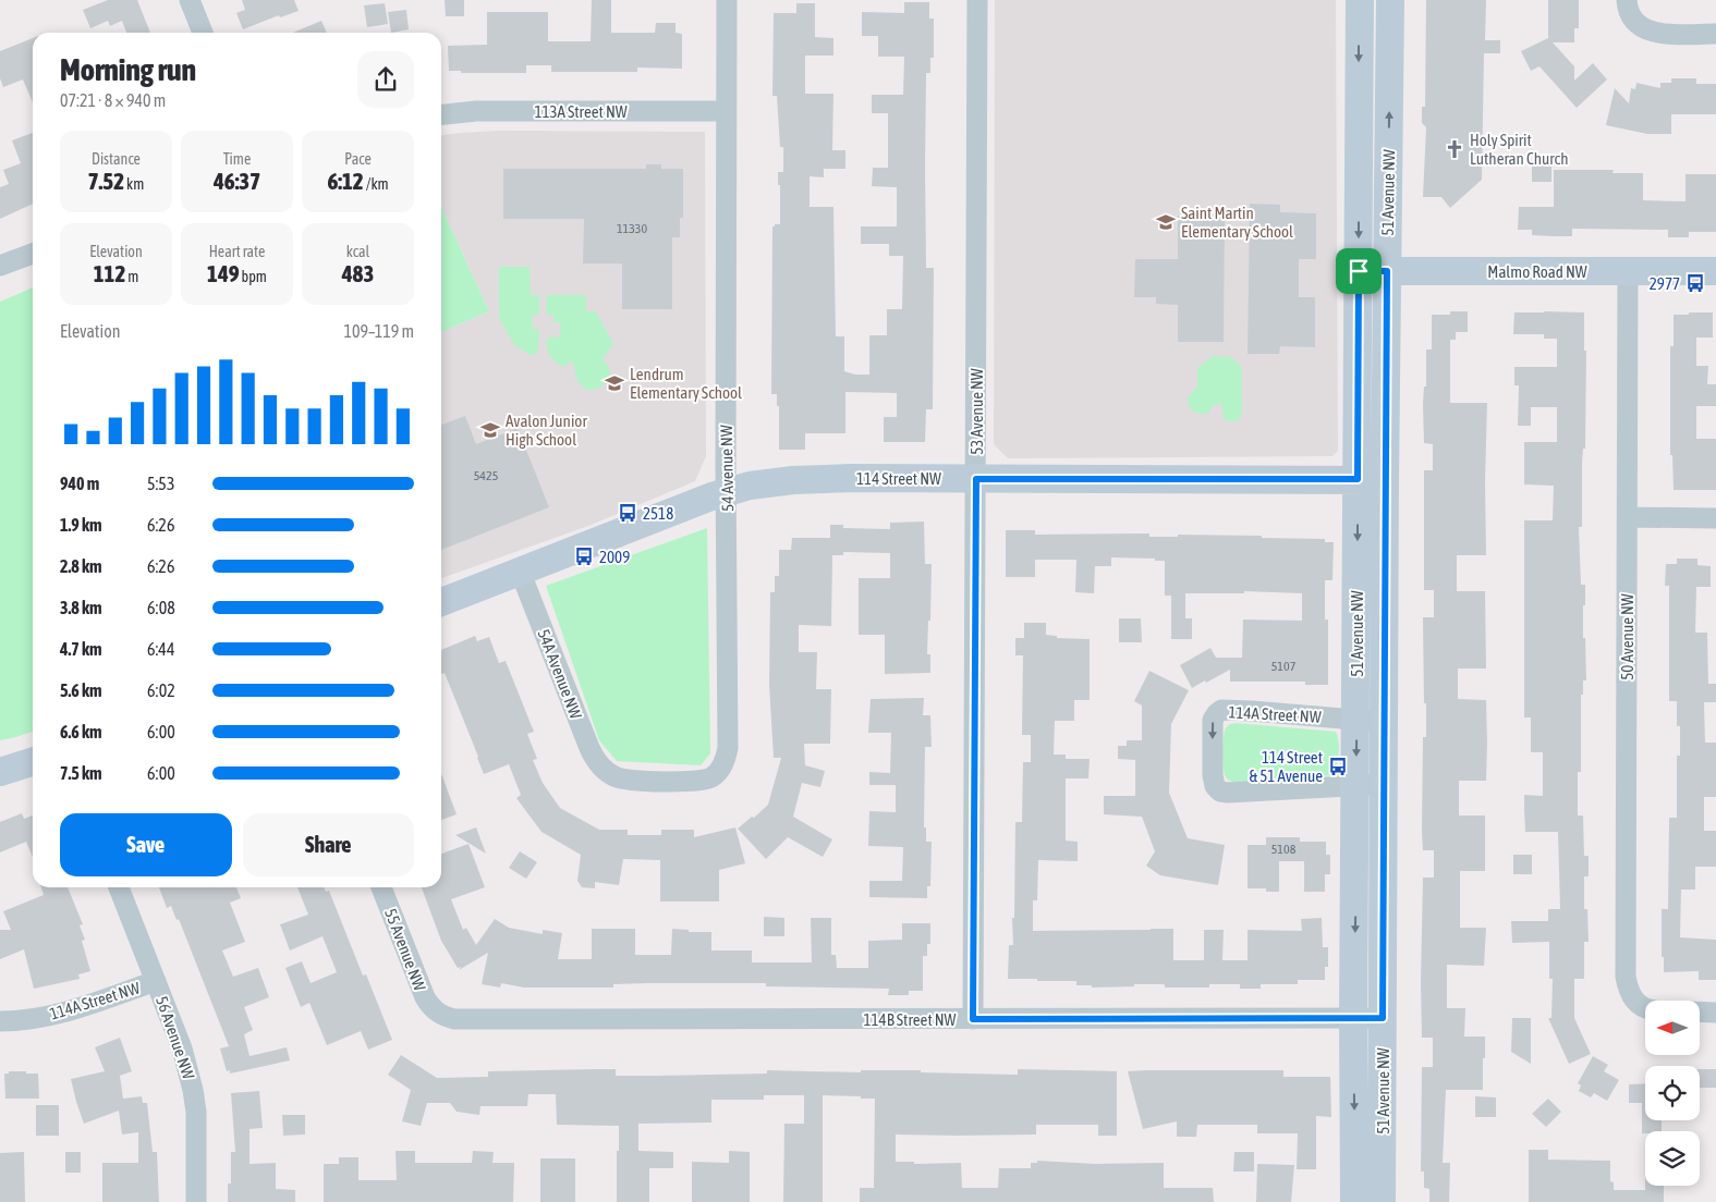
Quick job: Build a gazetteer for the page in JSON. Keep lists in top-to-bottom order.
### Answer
{
  "streets": {
    "main road": ["51 Avenue NW", "Malmo Road NW", "114 Street NW"],
    "street": [
      "113A Street NW",
      "53 Avenue NW",
      "54 Avenue NW",
      "50 Avenue NW",
      "54A Avenue NW",
      "114A Street NW",
      "55 Avenue NW",
      "114B Street NW",
      "56 Avenue NW"
    ]
  },
  "crossings": [
    ["113A Street NW", "54 Avenue NW"],
    ["51 Avenue NW", "Malmo Road NW"],
    ["51 Avenue NW", "114 Street NW"],
    ["51 Avenue NW", "114A Street NW"],
    ["51 Avenue NW", "114B Street NW"],
    ["Malmo Road NW", "50 Avenue NW"],
    ["53 Avenue NW", "114 Street NW"],
    ["53 Avenue NW", "114B Street NW"],
    ["54 Avenue NW", "114 Street NW"],
    ["54 Avenue NW", "54A Avenue NW"],
    ["114 Street NW", "54A Avenue NW"],
    ["114A Street NW", "56 Avenue NW"],
    ["55 Avenue NW", "114B Street NW"]
  ],
  "places": {
    "church": ["Holy Spirit Lutheran Church"],
    "school or university": ["Saint Martin Elementary School", "Lendrum Elementary School", "Avalon Junior High School"],
    "bus stop": [
      "2977",
      "2518",
      "2009",
      "114 Street & 51 Avenue"
    ]
  },
  "house_numbers": [
    "11330",
    "5425",
    "5107",
    "5108"
  ],
  "north": "left",
  "page": {
    "heading": ["Morning run", "07:21 · 8 × 940 m"],
    "stats": [
      ["Distance", "7.52 km"],
      ["Time", "46:37"],
      ["Pace", "6:12 /km"],
      ["Elevation", "112 m"],
      ["Heart rate", "149 bpm"],
      ["kcal", "483"]
    ],
    "chart": ["Elevation", "109–119 m"],
    "list": [
      {
        "name": "940 m",
        "note": "5:53"
      },
      {
        "name": "1.9 km",
        "note": "6:26"
      },
      {
        "name": "2.8 km",
        "note": "6:26"
      },
      {
        "name": "3.8 km",
        "note": "6:08"
      },
      {
        "name": "4.7 km",
        "note": "6:44"
      },
      {
        "name": "5.6 km",
        "note": "6:02"
      },
      {
        "name": "6.6 km",
        "note": "6:00"
      },
      {
        "name": "7.5 km",
        "note": "6:00"
      }
    ],
    "buttons": ["Save", "Share"]
  }
}
